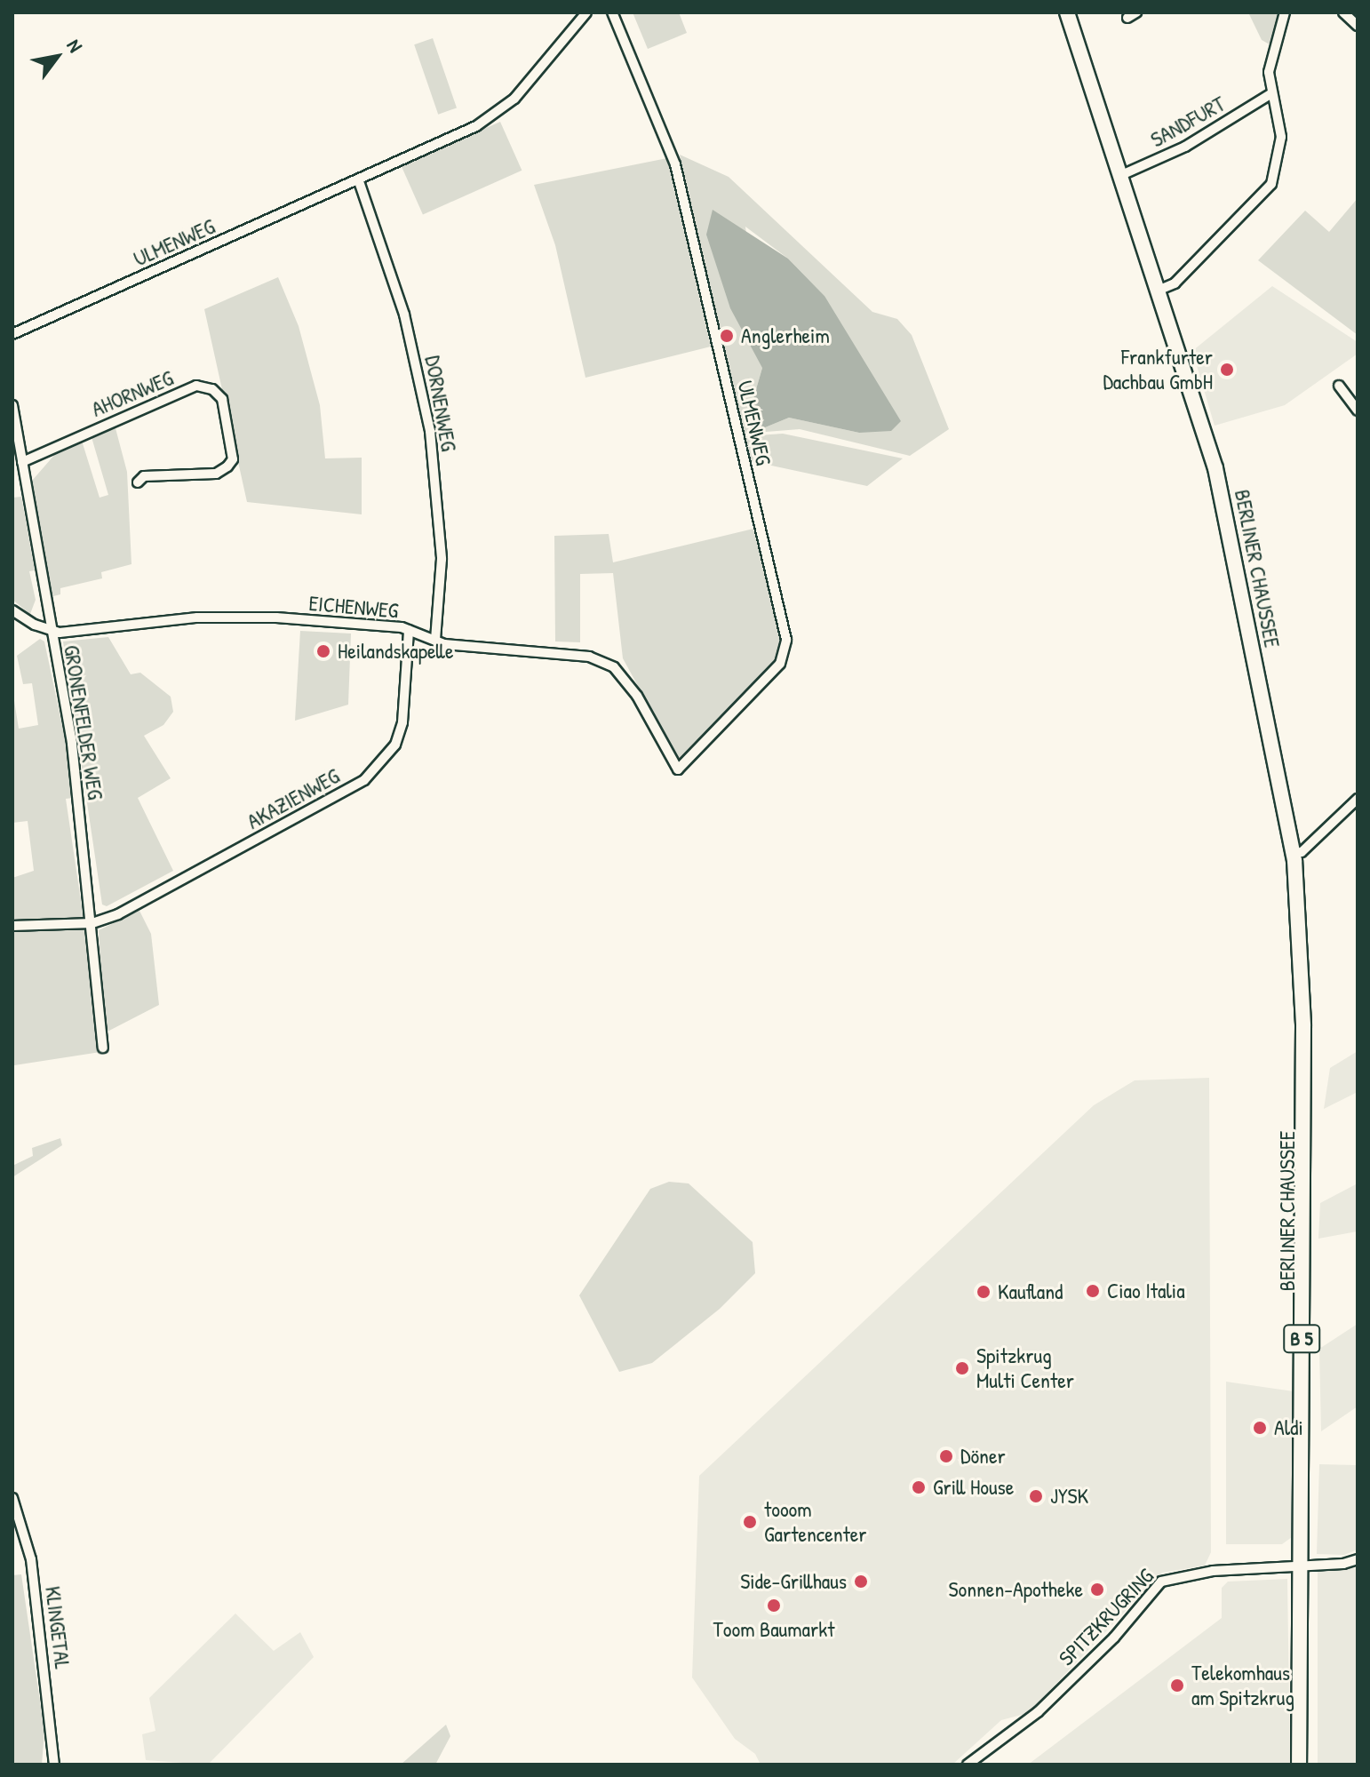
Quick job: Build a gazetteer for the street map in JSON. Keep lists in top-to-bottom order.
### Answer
{
  "streets": {
    "main road": ["BERLINER CHAUSSEE", "B 5"],
    "street": [
      "SANDFURT",
      "ULMENWEG",
      "AHORNWEG",
      "DORNENWEG",
      "EICHENWEG",
      "GRONENFELDER WEG",
      "AKAZIENWEG",
      "SPITZKRUGRING",
      "KLINGETAL"
    ]
  },
  "crossings": [
    ["SANDFURT", "BERLINER CHAUSSEE"],
    ["ULMENWEG", "DORNENWEG"],
    ["ULMENWEG", "EICHENWEG"],
    ["AHORNWEG", "GRONENFELDER WEG"],
    ["DORNENWEG", "EICHENWEG"],
    ["BERLINER CHAUSSEE", "SPITZKRUGRING"],
    ["EICHENWEG", "GRONENFELDER WEG"],
    ["EICHENWEG", "AKAZIENWEG"],
    ["GRONENFELDER WEG", "AKAZIENWEG"]
  ],
  "places": [
    "Anglerheim",
    "Frankfurter Dachbau GmbH",
    "Heilandskapelle",
    "Ciao Italia",
    "Kaufland",
    "Spitzkrug Multi Center",
    "Aldi",
    "Döner",
    "Grill House",
    "JYSK",
    "tooom Gartencenter",
    "Side-Grillhaus",
    "Sonnen-Apotheke",
    "Toom Baumarkt",
    "Telekomhaus am Spitzkrug"
  ],
  "north": "top right"
}
